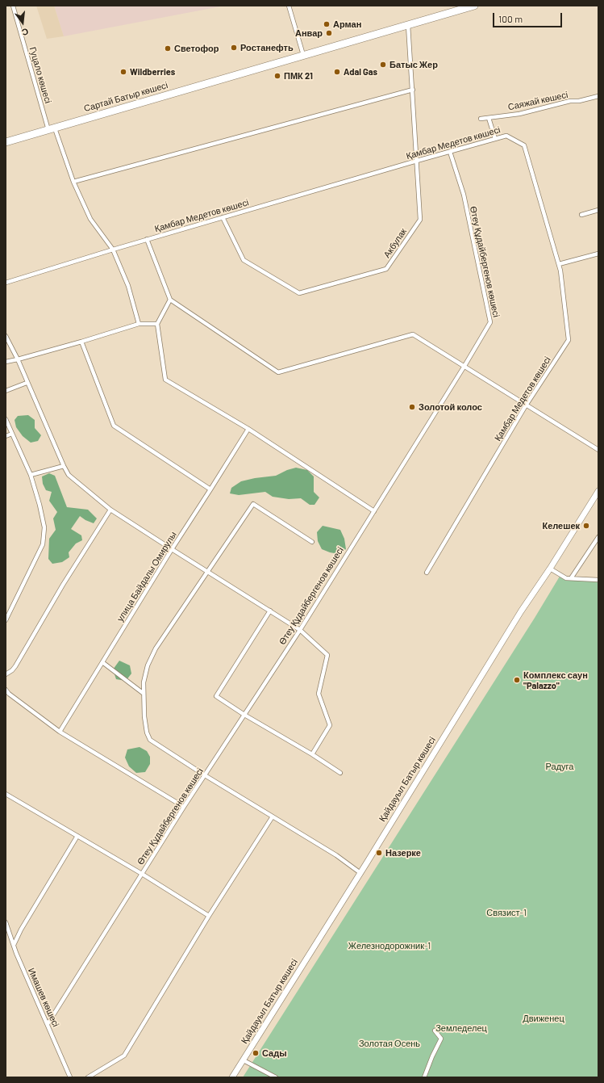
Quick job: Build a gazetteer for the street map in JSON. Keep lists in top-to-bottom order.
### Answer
{
  "streets": {
    "highway": ["Сартай Батыр көшесі"],
    "street": [
      "Гуцало көшесі",
      "Саяжай көшесі",
      "Қамбар Медетов көшесі",
      "Акбулак",
      "Өтеу Құдайбергенов көшесі",
      "улица Байдалы Омирулы",
      "Қайдауыл Батыр көшесі",
      "Имашев көшесі"
    ]
  },
  "crossings": [
    ["Гуцало көшесі", "Сартай Батыр көшесі"],
    ["Гуцало көшесі", "Қамбар Медетов көшесі"],
    ["Сартай Батыр көшесі", "Акбулак"],
    ["Қамбар Медетов көшесі", "Акбулак"],
    ["Қамбар Медетов көшесі", "Өтеу Құдайбергенов көшесі"],
    ["Өтеу Құдайбергенов көшесі", "Имашев көшесі"]
  ],
  "parks": [
    "Радуга",
    "Связист-1",
    "Железнодорожник-1",
    "Движенец",
    "Земледелец",
    "Золотая Осень"
  ],
  "places": [
    "Арман",
    "Анвар",
    "Ростанефть",
    "Светофор",
    "Батыс Жер",
    "Wildberries",
    "Adal Gas",
    "ПМК 21",
    "Золотой колос",
    "Келешек",
    "Комплекс саун \"Palazzo\"",
    "Назерке",
    "Сады"
  ],
  "scale_bar": "100 m",
  "north": "bottom"
}
